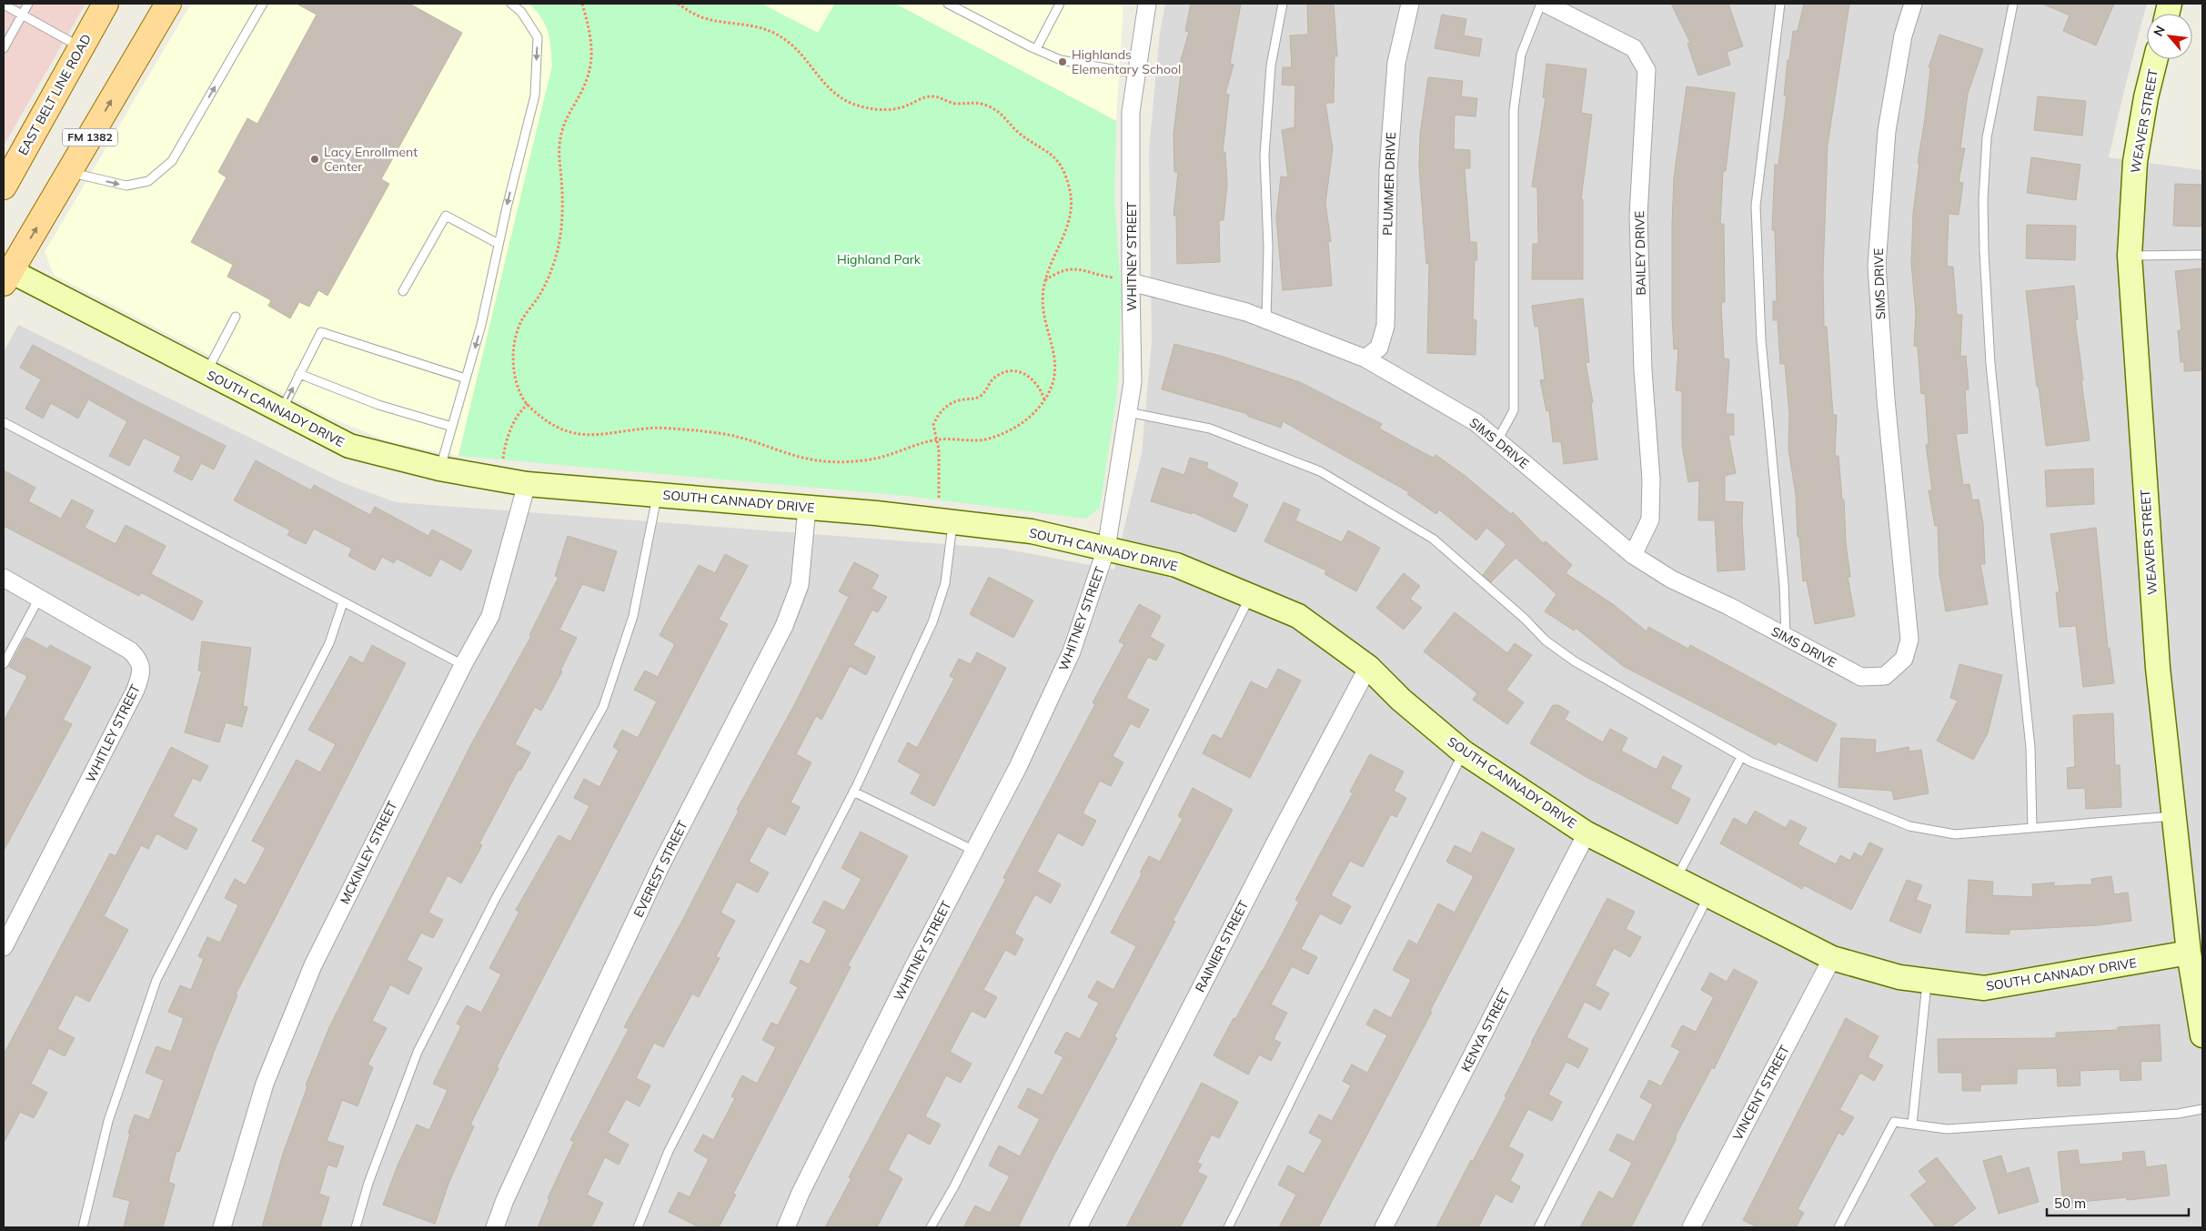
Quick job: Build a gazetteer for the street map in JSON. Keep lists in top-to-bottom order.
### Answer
{
  "streets": {
    "main road": ["EAST BELT LINE ROAD", "FM 1382"],
    "street": [
      "WEAVER STREET",
      "PLUMMER DRIVE",
      "BAILEY DRIVE",
      "WHITNEY STREET",
      "SIMS DRIVE",
      "SOUTH CANNADY DRIVE",
      "WHITLEY STREET",
      "MCKINLEY STREET",
      "EVEREST STREET",
      "RAINIER STREET",
      "KENYA STREET",
      "VINCENT STREET"
    ]
  },
  "crossings": [
    ["WEAVER STREET", "SOUTH CANNADY DRIVE"],
    ["FM 1382", "SOUTH CANNADY DRIVE"],
    ["PLUMMER DRIVE", "SIMS DRIVE"],
    ["BAILEY DRIVE", "SIMS DRIVE"],
    ["WHITNEY STREET", "SIMS DRIVE"],
    ["WHITNEY STREET", "SOUTH CANNADY DRIVE"],
    ["SOUTH CANNADY DRIVE", "MCKINLEY STREET"],
    ["SOUTH CANNADY DRIVE", "EVEREST STREET"],
    ["SOUTH CANNADY DRIVE", "RAINIER STREET"],
    ["SOUTH CANNADY DRIVE", "KENYA STREET"],
    ["SOUTH CANNADY DRIVE", "VINCENT STREET"]
  ],
  "parks": ["Highland Park"],
  "places": ["Highlands Elementary School", "Lacy Enrollment Center"],
  "scale_bar": "50 m",
  "north": "top left"
}
